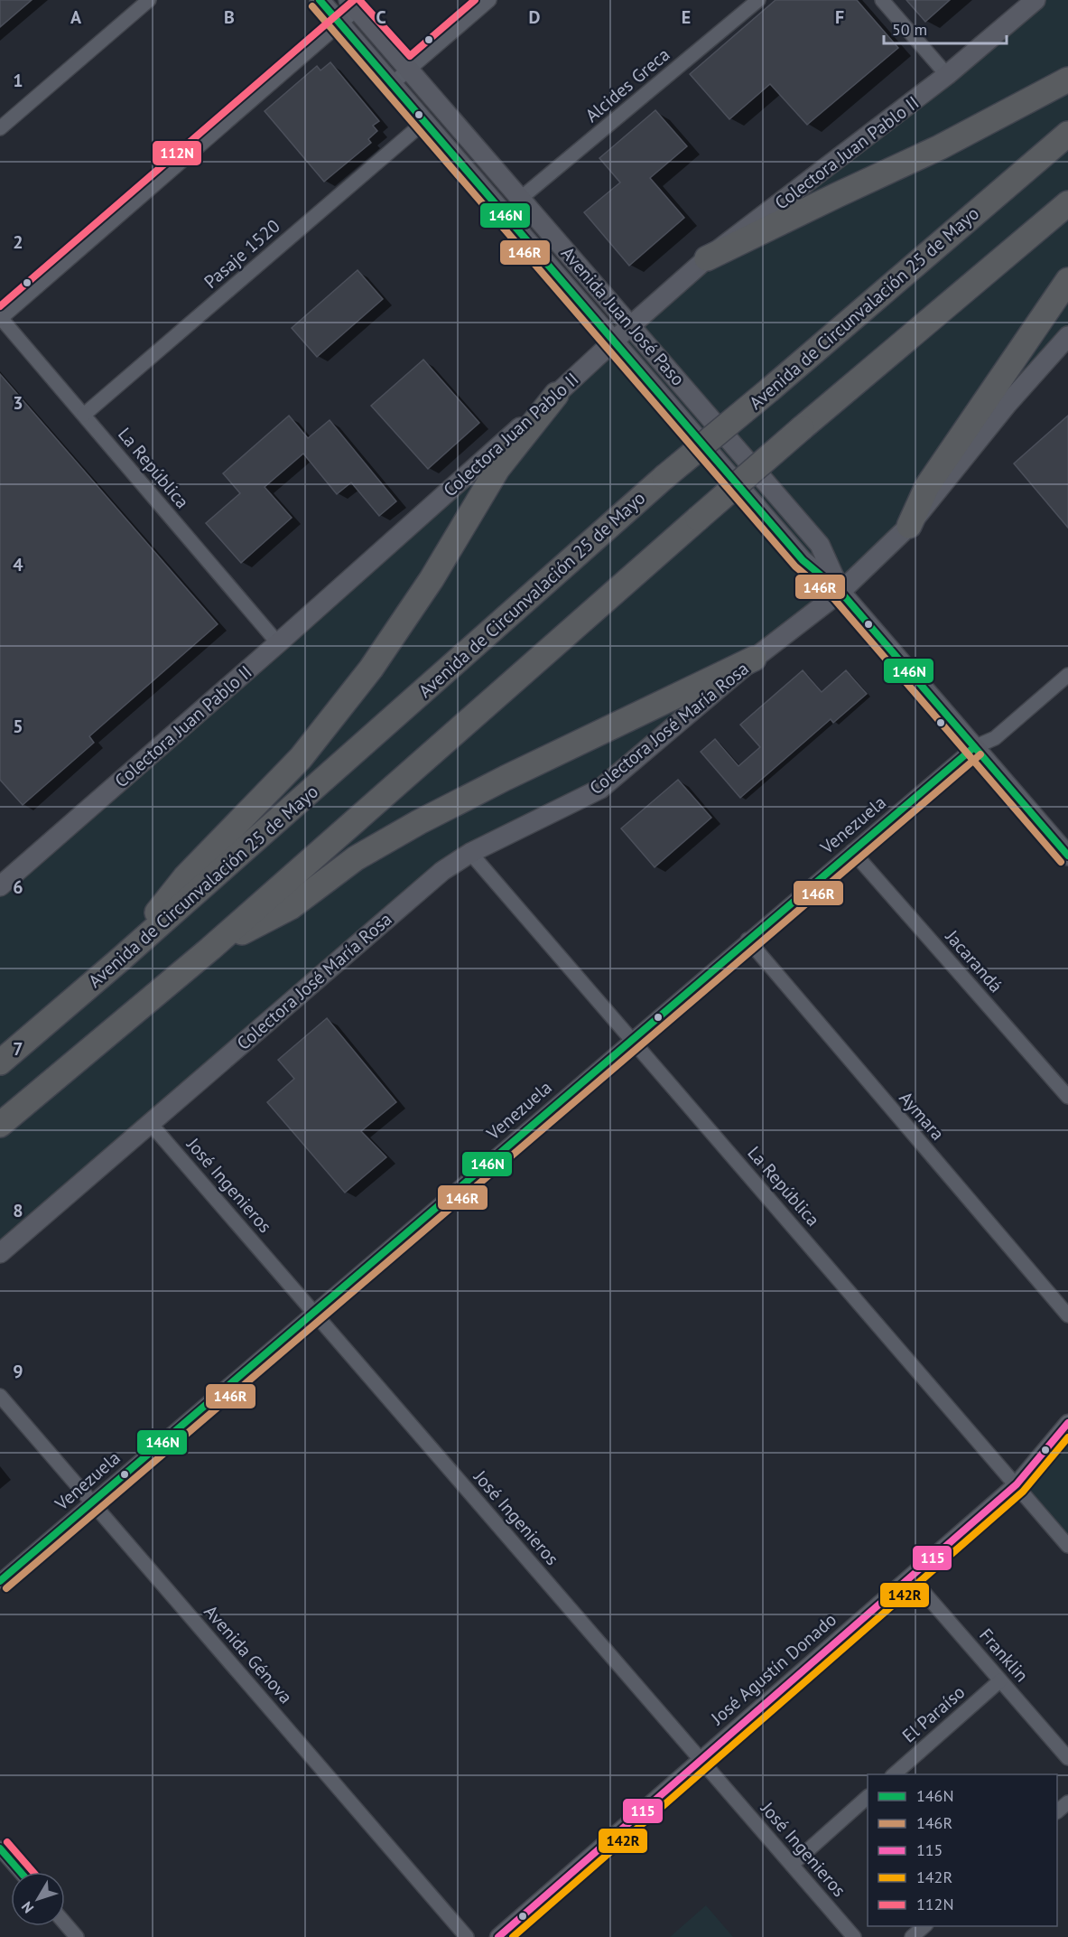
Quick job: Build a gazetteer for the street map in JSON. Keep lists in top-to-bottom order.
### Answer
{
  "streets": {
    "highway": ["Avenida de Circunvalación 25 de Mayo"],
    "main road": ["Colectora Juan Pablo II", "Avenida Juan José Paso", "Colectora José María Rosa"],
    "street": [
      "Alcides Greca",
      "Pasaje 1520",
      "La República",
      "Venezuela",
      "Jacarandá",
      "Aymara",
      "José Ingenieros",
      "Avenida Génova",
      "Franklin",
      "José Agustín Donado",
      "El Paraíso"
    ]
  },
  "crossings": [
    ["Alcides Greca", "Avenida Juan José Paso"],
    ["Colectora Juan Pablo II", "Avenida Juan José Paso"],
    ["Colectora Juan Pablo II", "La República"],
    ["Pasaje 1520", "Avenida Juan José Paso"],
    ["Pasaje 1520", "La República"],
    ["Avenida Juan José Paso", "Colectora José María Rosa"],
    ["Avenida Juan José Paso", "Venezuela"],
    ["La República", "Colectora José María Rosa"],
    ["La República", "Venezuela"],
    ["La República", "José Agustín Donado"],
    ["Colectora José María Rosa", "José Ingenieros"],
    ["Venezuela", "Jacarandá"],
    ["Venezuela", "Aymara"],
    ["Venezuela", "José Ingenieros"],
    ["Venezuela", "Avenida Génova"],
    ["José Ingenieros", "José Agustín Donado"],
    ["Franklin", "José Agustín Donado"],
    ["Franklin", "El Paraíso"]
  ],
  "lines": [
    "transit line 146N",
    "transit line 112N",
    "transit line 146R",
    "transit line 115",
    "transit line 142R"
  ],
  "legend": [
    "146N",
    "146R",
    "115",
    "142R",
    "112N"
  ],
  "scale_bar": "50 m",
  "north": "bottom left",
  "grid": {
    "columns": [
      "A",
      "B",
      "C",
      "D",
      "E",
      "F"
    ],
    "rows": [
      "1",
      "2",
      "3",
      "4",
      "5",
      "6",
      "7",
      "8",
      "9"
    ]
  }
}
